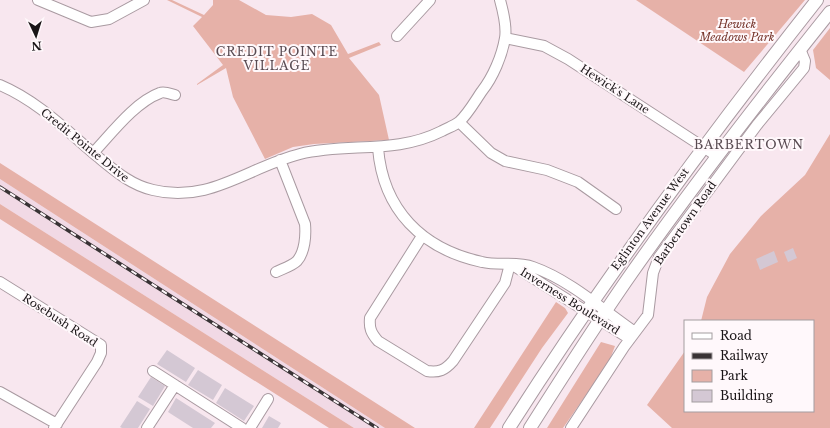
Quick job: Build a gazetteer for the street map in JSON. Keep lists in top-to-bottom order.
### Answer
{
  "streets": {
    "main road": ["Eglinton Avenue West"],
    "street": [
      "Hewick's Lane",
      "Credit Pointe Drive",
      "Barbertown Road",
      "Inverness Boulevard",
      "Rosebush Road"
    ]
  },
  "crossings": [
    ["Hewick's Lane", "Credit Pointe Drive"],
    ["Hewick's Lane", "Eglinton Avenue West"],
    ["Credit Pointe Drive", "Inverness Boulevard"],
    ["Eglinton Avenue West", "Barbertown Road"],
    ["Eglinton Avenue West", "Inverness Boulevard"],
    ["Barbertown Road", "Inverness Boulevard"]
  ],
  "districts": ["CREDIT POINTE VILLAGE", "BARBERTOWN"],
  "parks": ["Hewick Meadows Park"],
  "legend": [
    "Road",
    "Railway",
    "Park",
    "Building"
  ],
  "north": "bottom"
}
